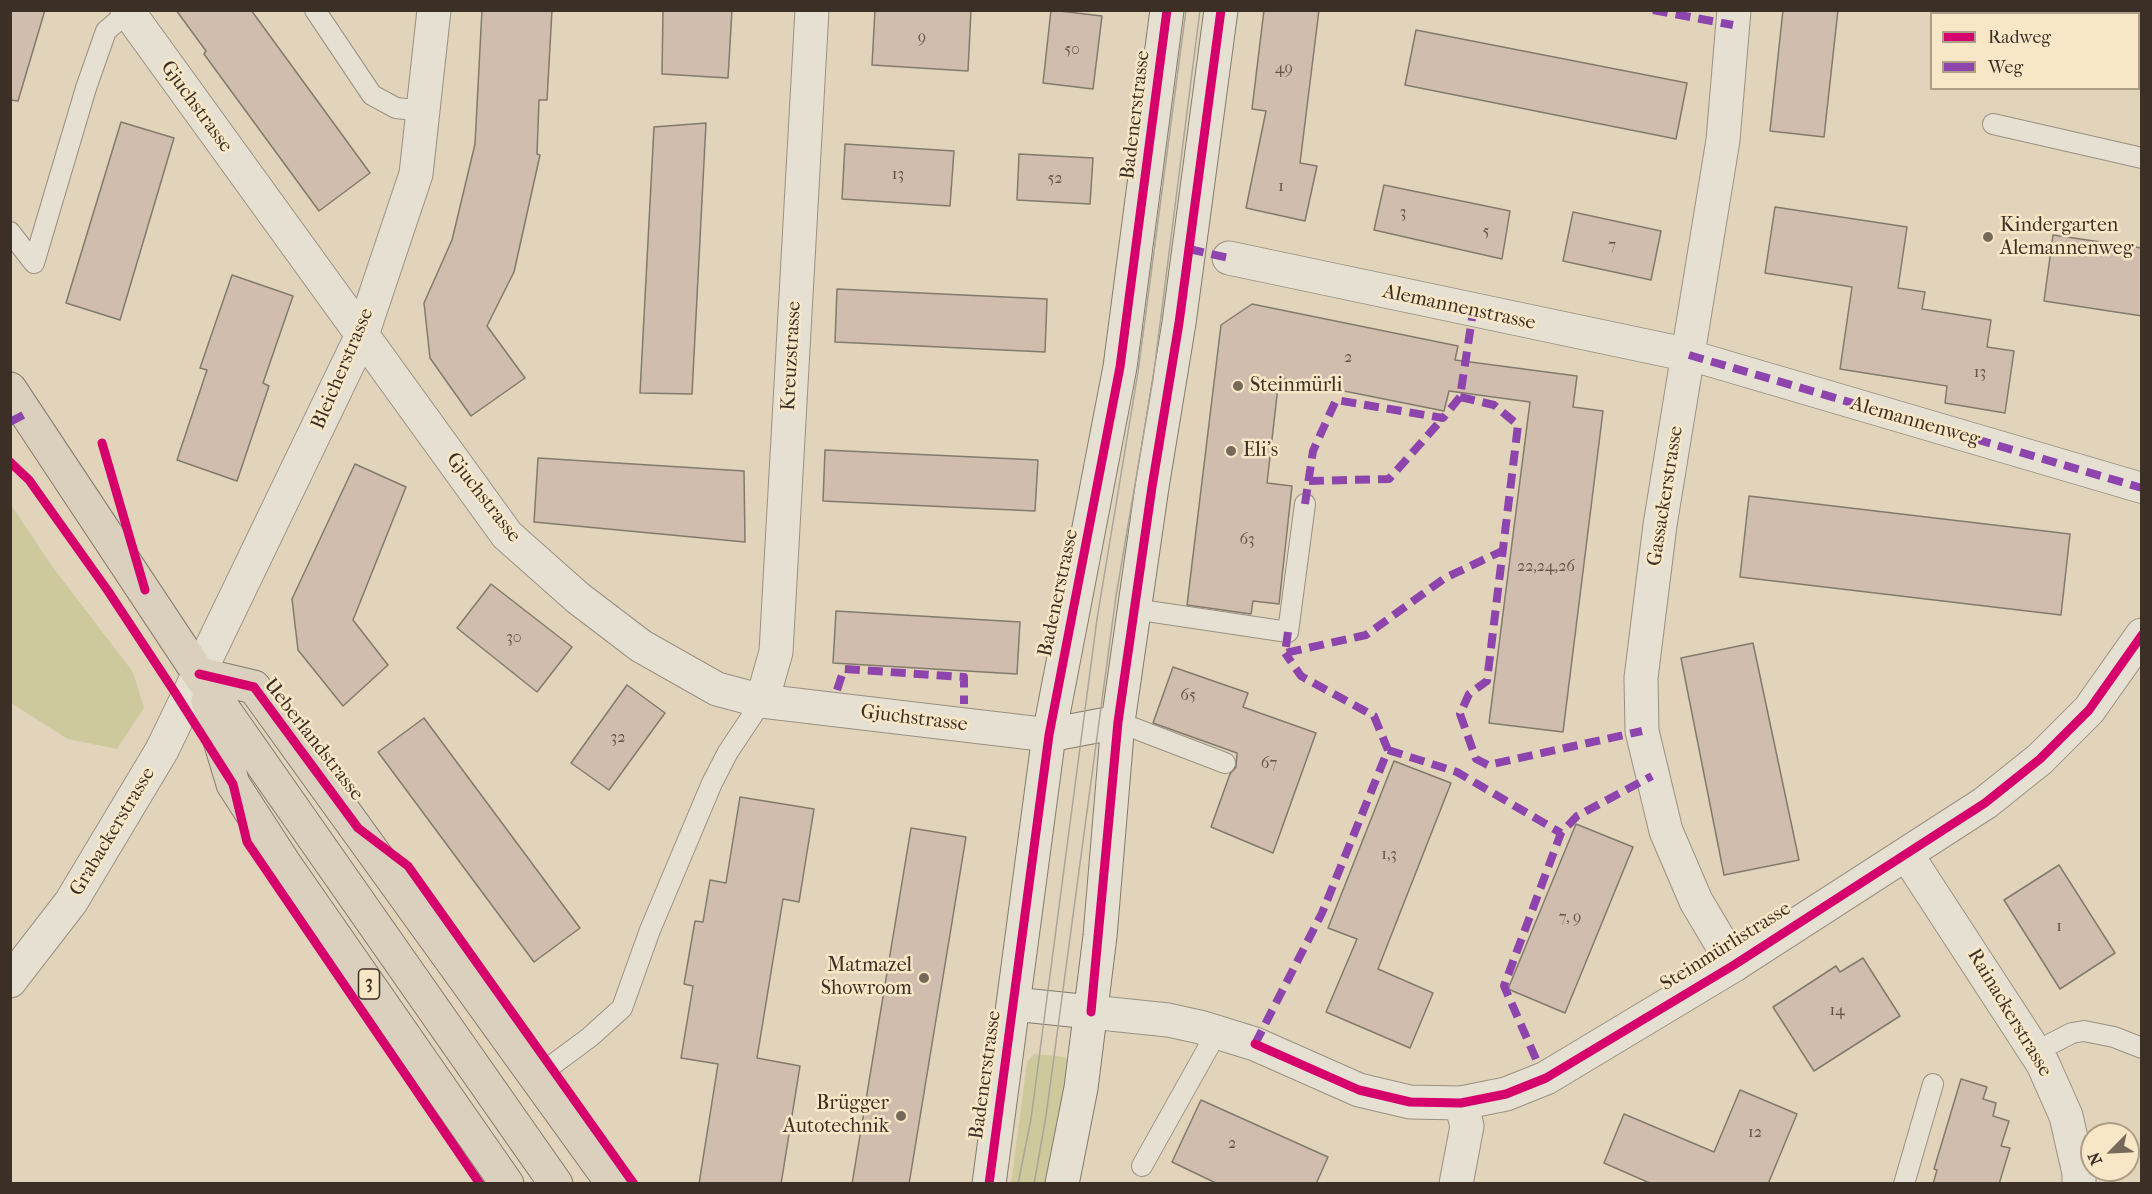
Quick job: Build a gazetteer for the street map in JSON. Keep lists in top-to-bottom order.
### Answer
{
  "streets": {
    "main road": ["Ueberlandstrasse", "3"],
    "street": [
      "Gjuchstrasse",
      "Badenerstrasse",
      "Alemannenstrasse",
      "Kreuzstrasse",
      "Bleicherstrasse",
      "Alemannenweg",
      "Gassackerstrasse",
      "Grabackerstrasse",
      "Steinmürlistrasse",
      "Rainackerstrasse"
    ]
  },
  "crossings": [
    ["Gjuchstrasse", "Badenerstrasse"],
    ["Gjuchstrasse", "Kreuzstrasse"],
    ["Gjuchstrasse", "Bleicherstrasse"],
    ["Badenerstrasse", "Steinmürlistrasse"],
    ["Alemannenstrasse", "Alemannenweg"],
    ["Alemannenstrasse", "Gassackerstrasse"],
    ["Bleicherstrasse", "Ueberlandstrasse"],
    ["Bleicherstrasse", "Grabackerstrasse"],
    ["Bleicherstrasse", "3"],
    ["Alemannenweg", "Gassackerstrasse"],
    ["Gassackerstrasse", "Steinmürlistrasse"],
    ["Ueberlandstrasse", "Grabackerstrasse"],
    ["Ueberlandstrasse", "3"],
    ["Grabackerstrasse", "3"],
    ["Steinmürlistrasse", "Rainackerstrasse"]
  ],
  "places": [
    "Kindergarten Alemannenweg",
    "Steinmürli",
    "Eli's",
    "Matmazel Showroom",
    "Brügger Autotechnik"
  ],
  "house_numbers": [
    "9",
    "50",
    "49",
    "13",
    "52",
    "1",
    "3",
    "5",
    "7",
    "2",
    "13",
    "63",
    "22,24,26",
    "30",
    "65",
    "32",
    "67",
    "1,3",
    "7, 9",
    "1",
    "14",
    "12",
    "2"
  ],
  "legend": ["Radweg", "Weg"],
  "north": "bottom left"
}
